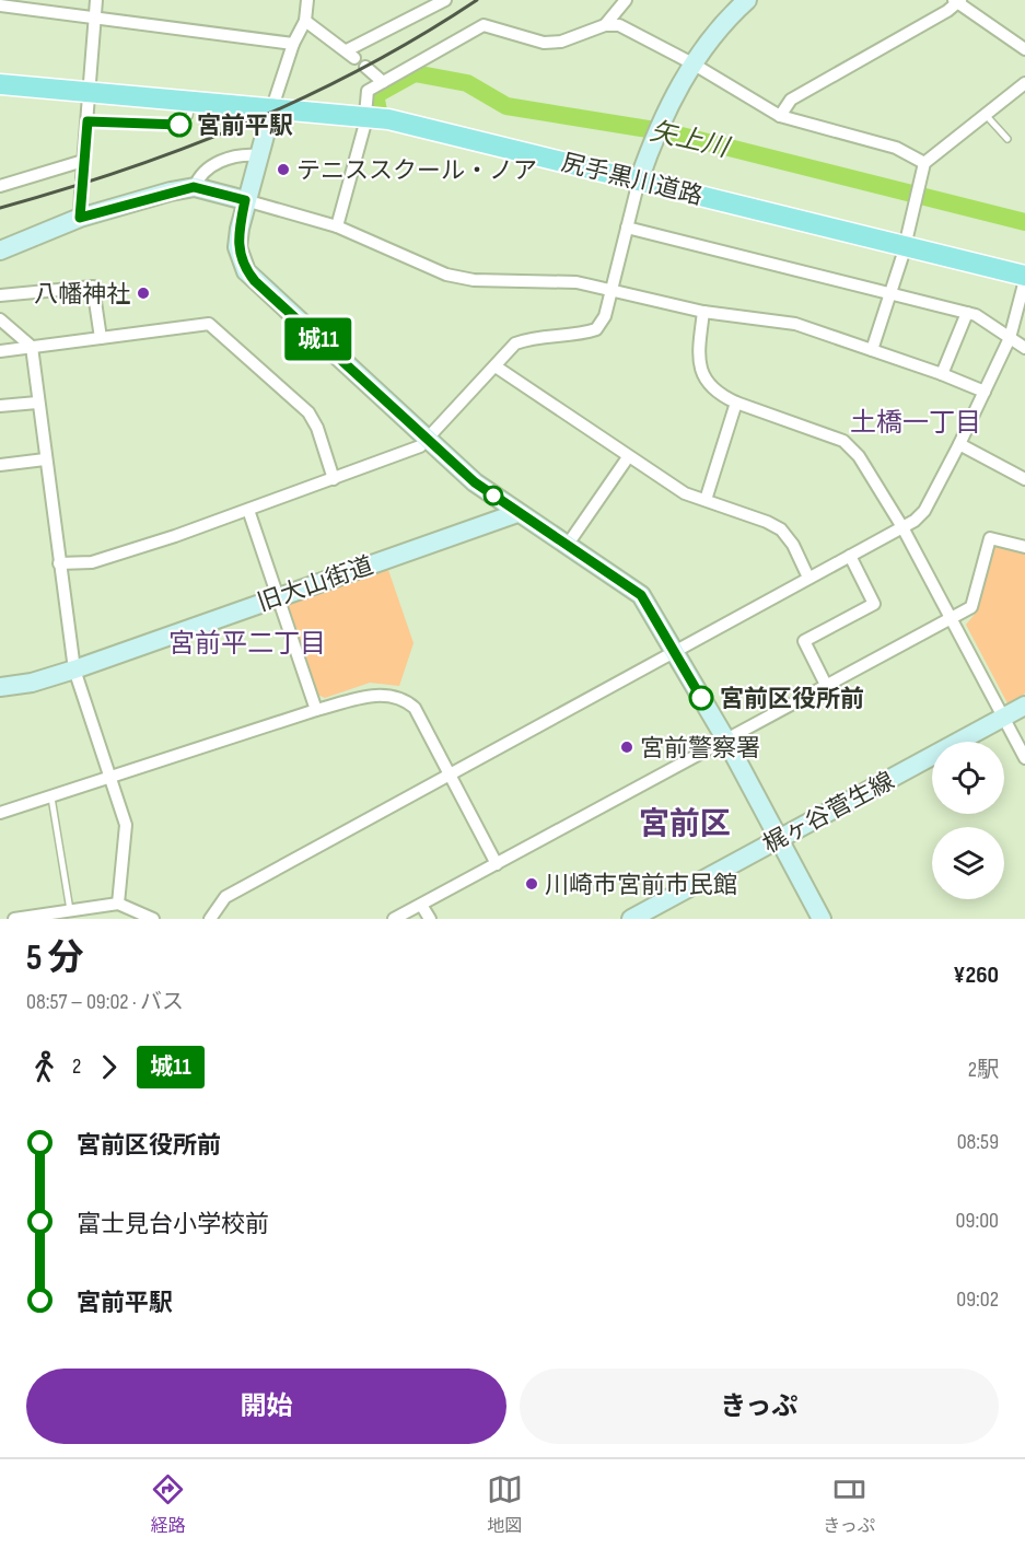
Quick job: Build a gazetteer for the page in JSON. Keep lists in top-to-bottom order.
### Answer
{
  "streets": {
    "main road": ["尻手黒川道路"],
    "street": ["旧大山街道", "梶ヶ谷菅生線"]
  },
  "districts": ["土橋一丁目", "宮前平二丁目", "宮前区"],
  "water": ["矢上川"],
  "places": [
    "宮前平駅",
    "テニススクール・ノア",
    "八幡神社",
    "宮前区役所前",
    "宮前警察署",
    "川崎市宮前市民館"
  ],
  "lines": ["bus line 城11"],
  "page": {
    "on_map": "城11",
    "heading": ["5 分", "08:57 – 09:02 · バス", "¥260"],
    "legs": ["2", "城11", "2駅"],
    "list": [
      {
        "name": "宮前区役所前",
        "value": "08:59"
      },
      {
        "name": "富士見台小学校前",
        "value": "09:00"
      },
      {
        "name": "宮前平駅",
        "value": "09:02"
      }
    ],
    "buttons": ["開始", "きっぷ"],
    "tabs": ["経路", "地図", "きっぷ"]
  }
}
